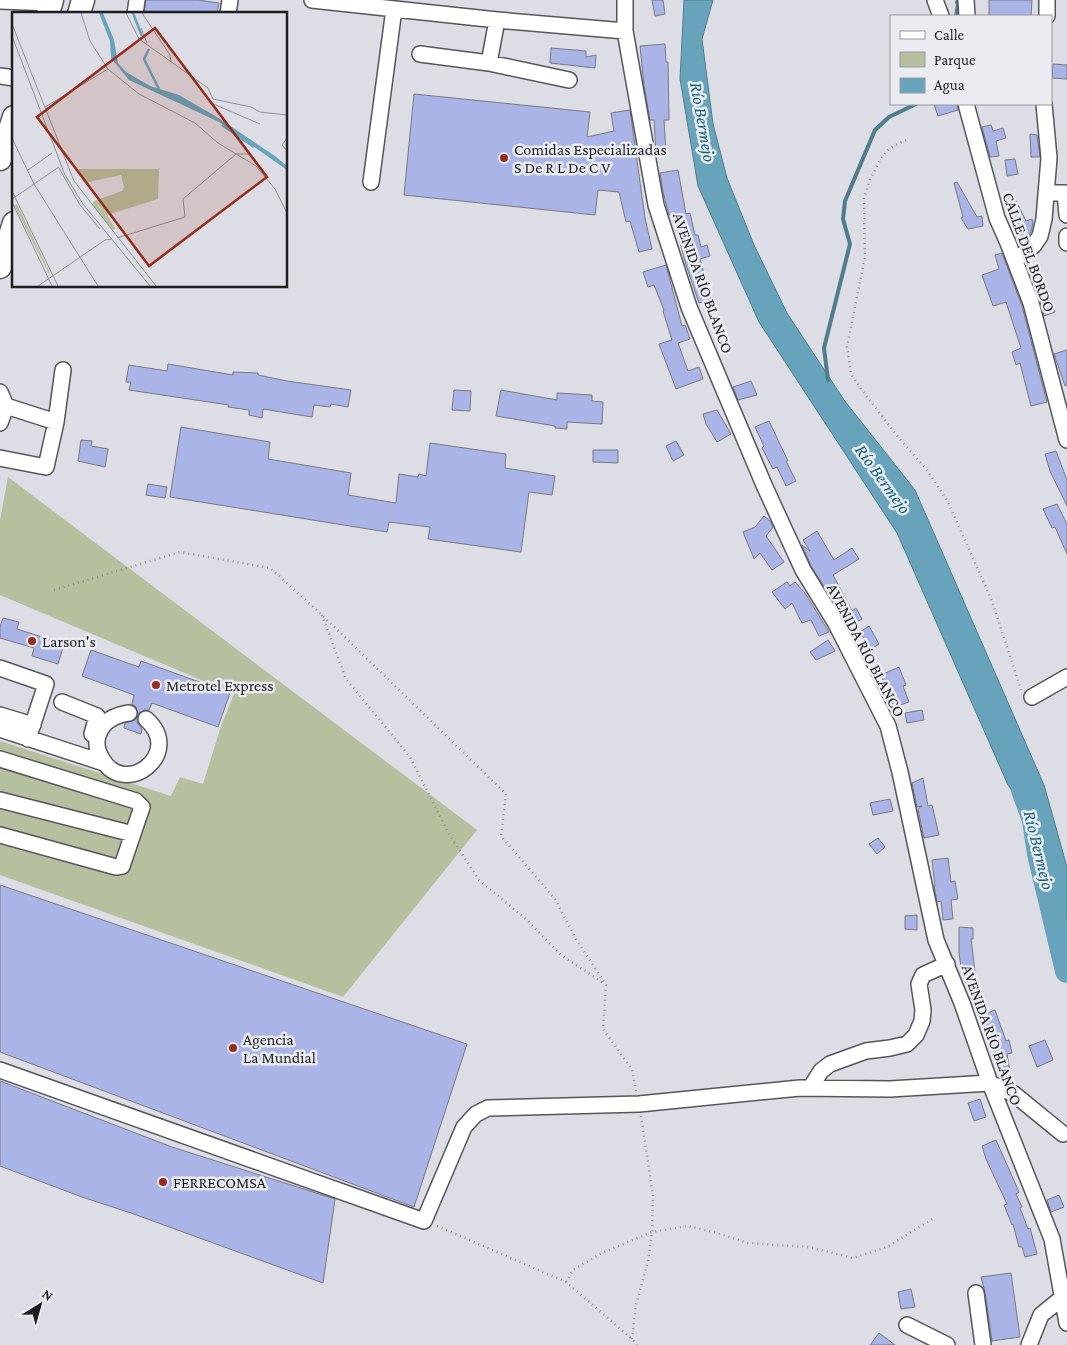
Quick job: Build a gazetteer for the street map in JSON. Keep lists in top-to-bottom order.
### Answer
{
  "streets": {
    "street": ["CALLE DEL BORDO", "AVENIDA RÍO BLANCO"]
  },
  "water": ["Río Bermejo"],
  "places": [
    "Comidas Especializadas S De R L De C V",
    "Larson's",
    "Metrotel Express",
    "Agencia La Mundial",
    "FERRECOMSA"
  ],
  "legend": ["Calle", "Parque", "Agua"],
  "north": "top right"
}
